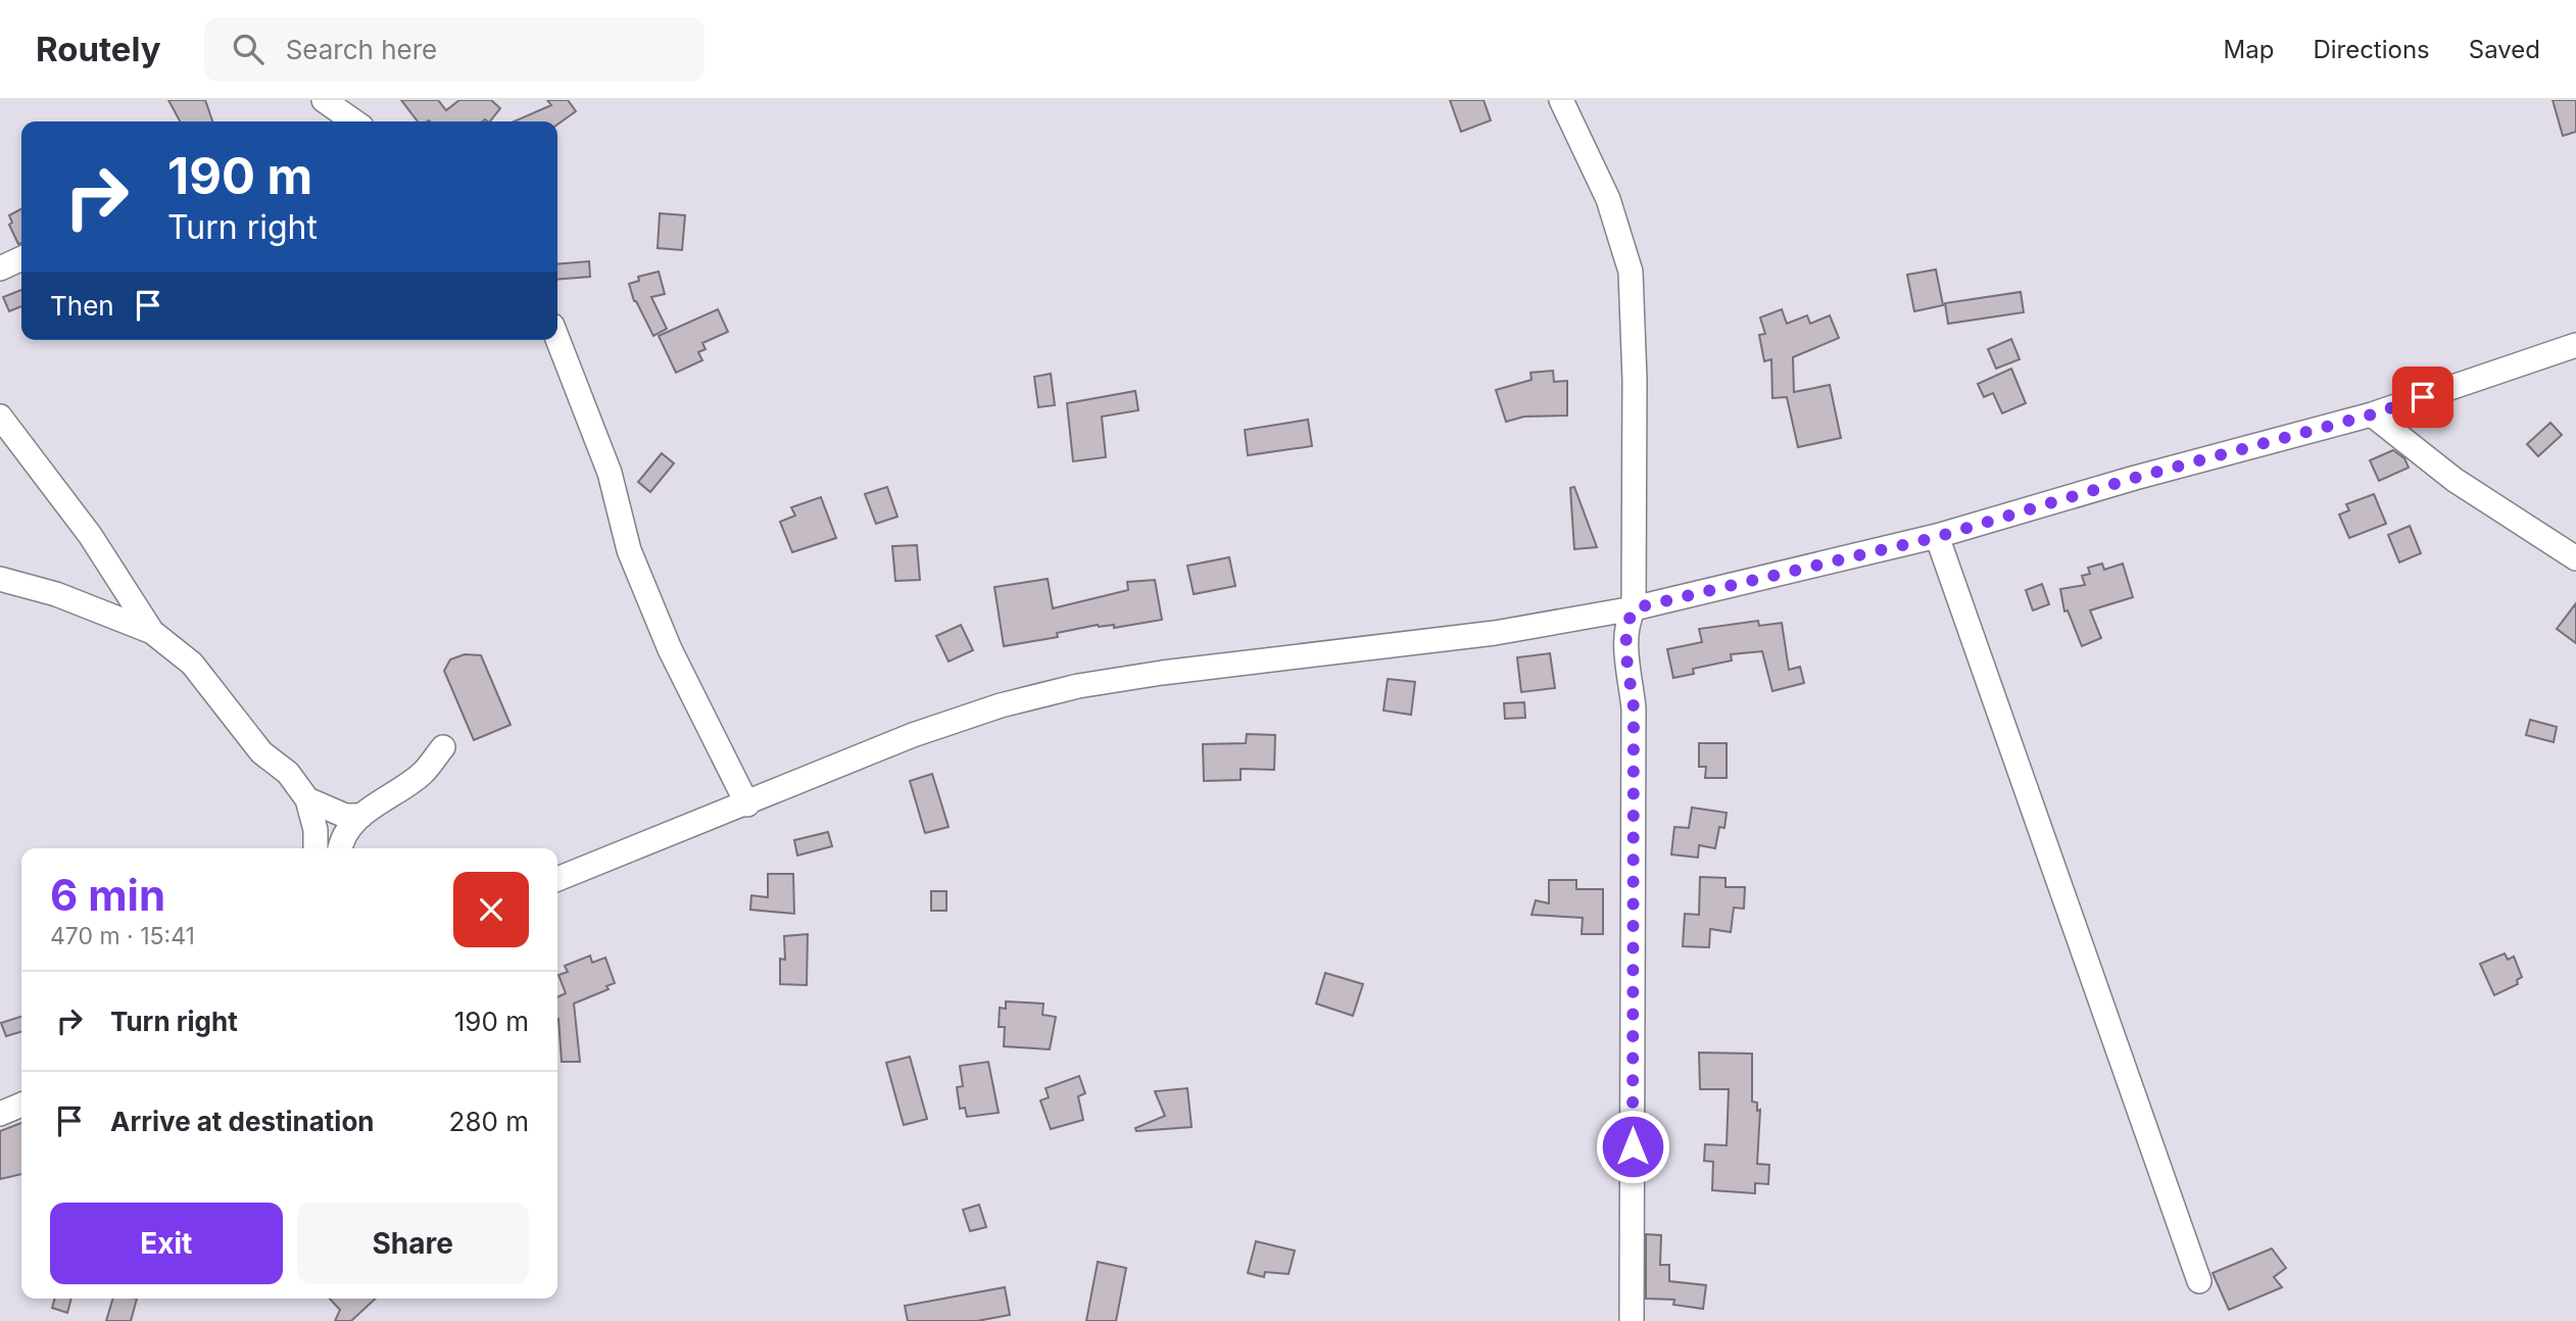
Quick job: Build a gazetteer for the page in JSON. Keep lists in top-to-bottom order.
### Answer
{
  "page": {
    "header": "Routely",
    "search": "Search here",
    "nav": ["Map", "Directions", "Saved"],
    "turn": ["190 m", "Turn right"],
    "then": "Then",
    "heading": ["6 min", "470 m · 15:41"],
    "list": [
      {
        "name": "Turn right",
        "value": "190 m"
      },
      {
        "name": "Arrive at destination",
        "value": "280 m"
      }
    ],
    "buttons": ["Exit", "Share"]
  }
}
